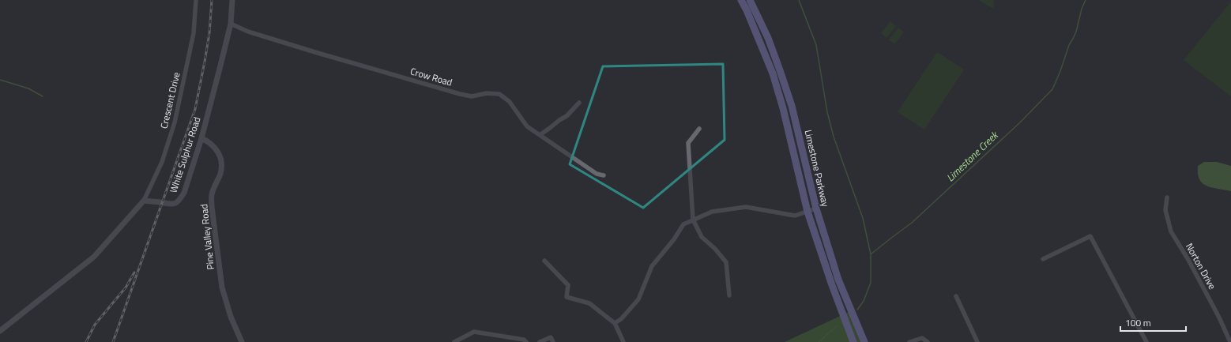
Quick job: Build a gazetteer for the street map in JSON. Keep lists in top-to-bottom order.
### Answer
{
  "streets": {
    "main road": ["Limestone Parkway"],
    "street": [
      "Crow Road",
      "Crescent Drive",
      "White Sulphur Road",
      "Pine Valley Road",
      "Norton Drive"
    ]
  },
  "crossings": [
    ["Crow Road", "White Sulphur Road"],
    ["Crescent Drive", "White Sulphur Road"],
    ["White Sulphur Road", "Pine Valley Road"]
  ],
  "water": ["Limestone Creek"],
  "scale_bar": "100 m"
}
